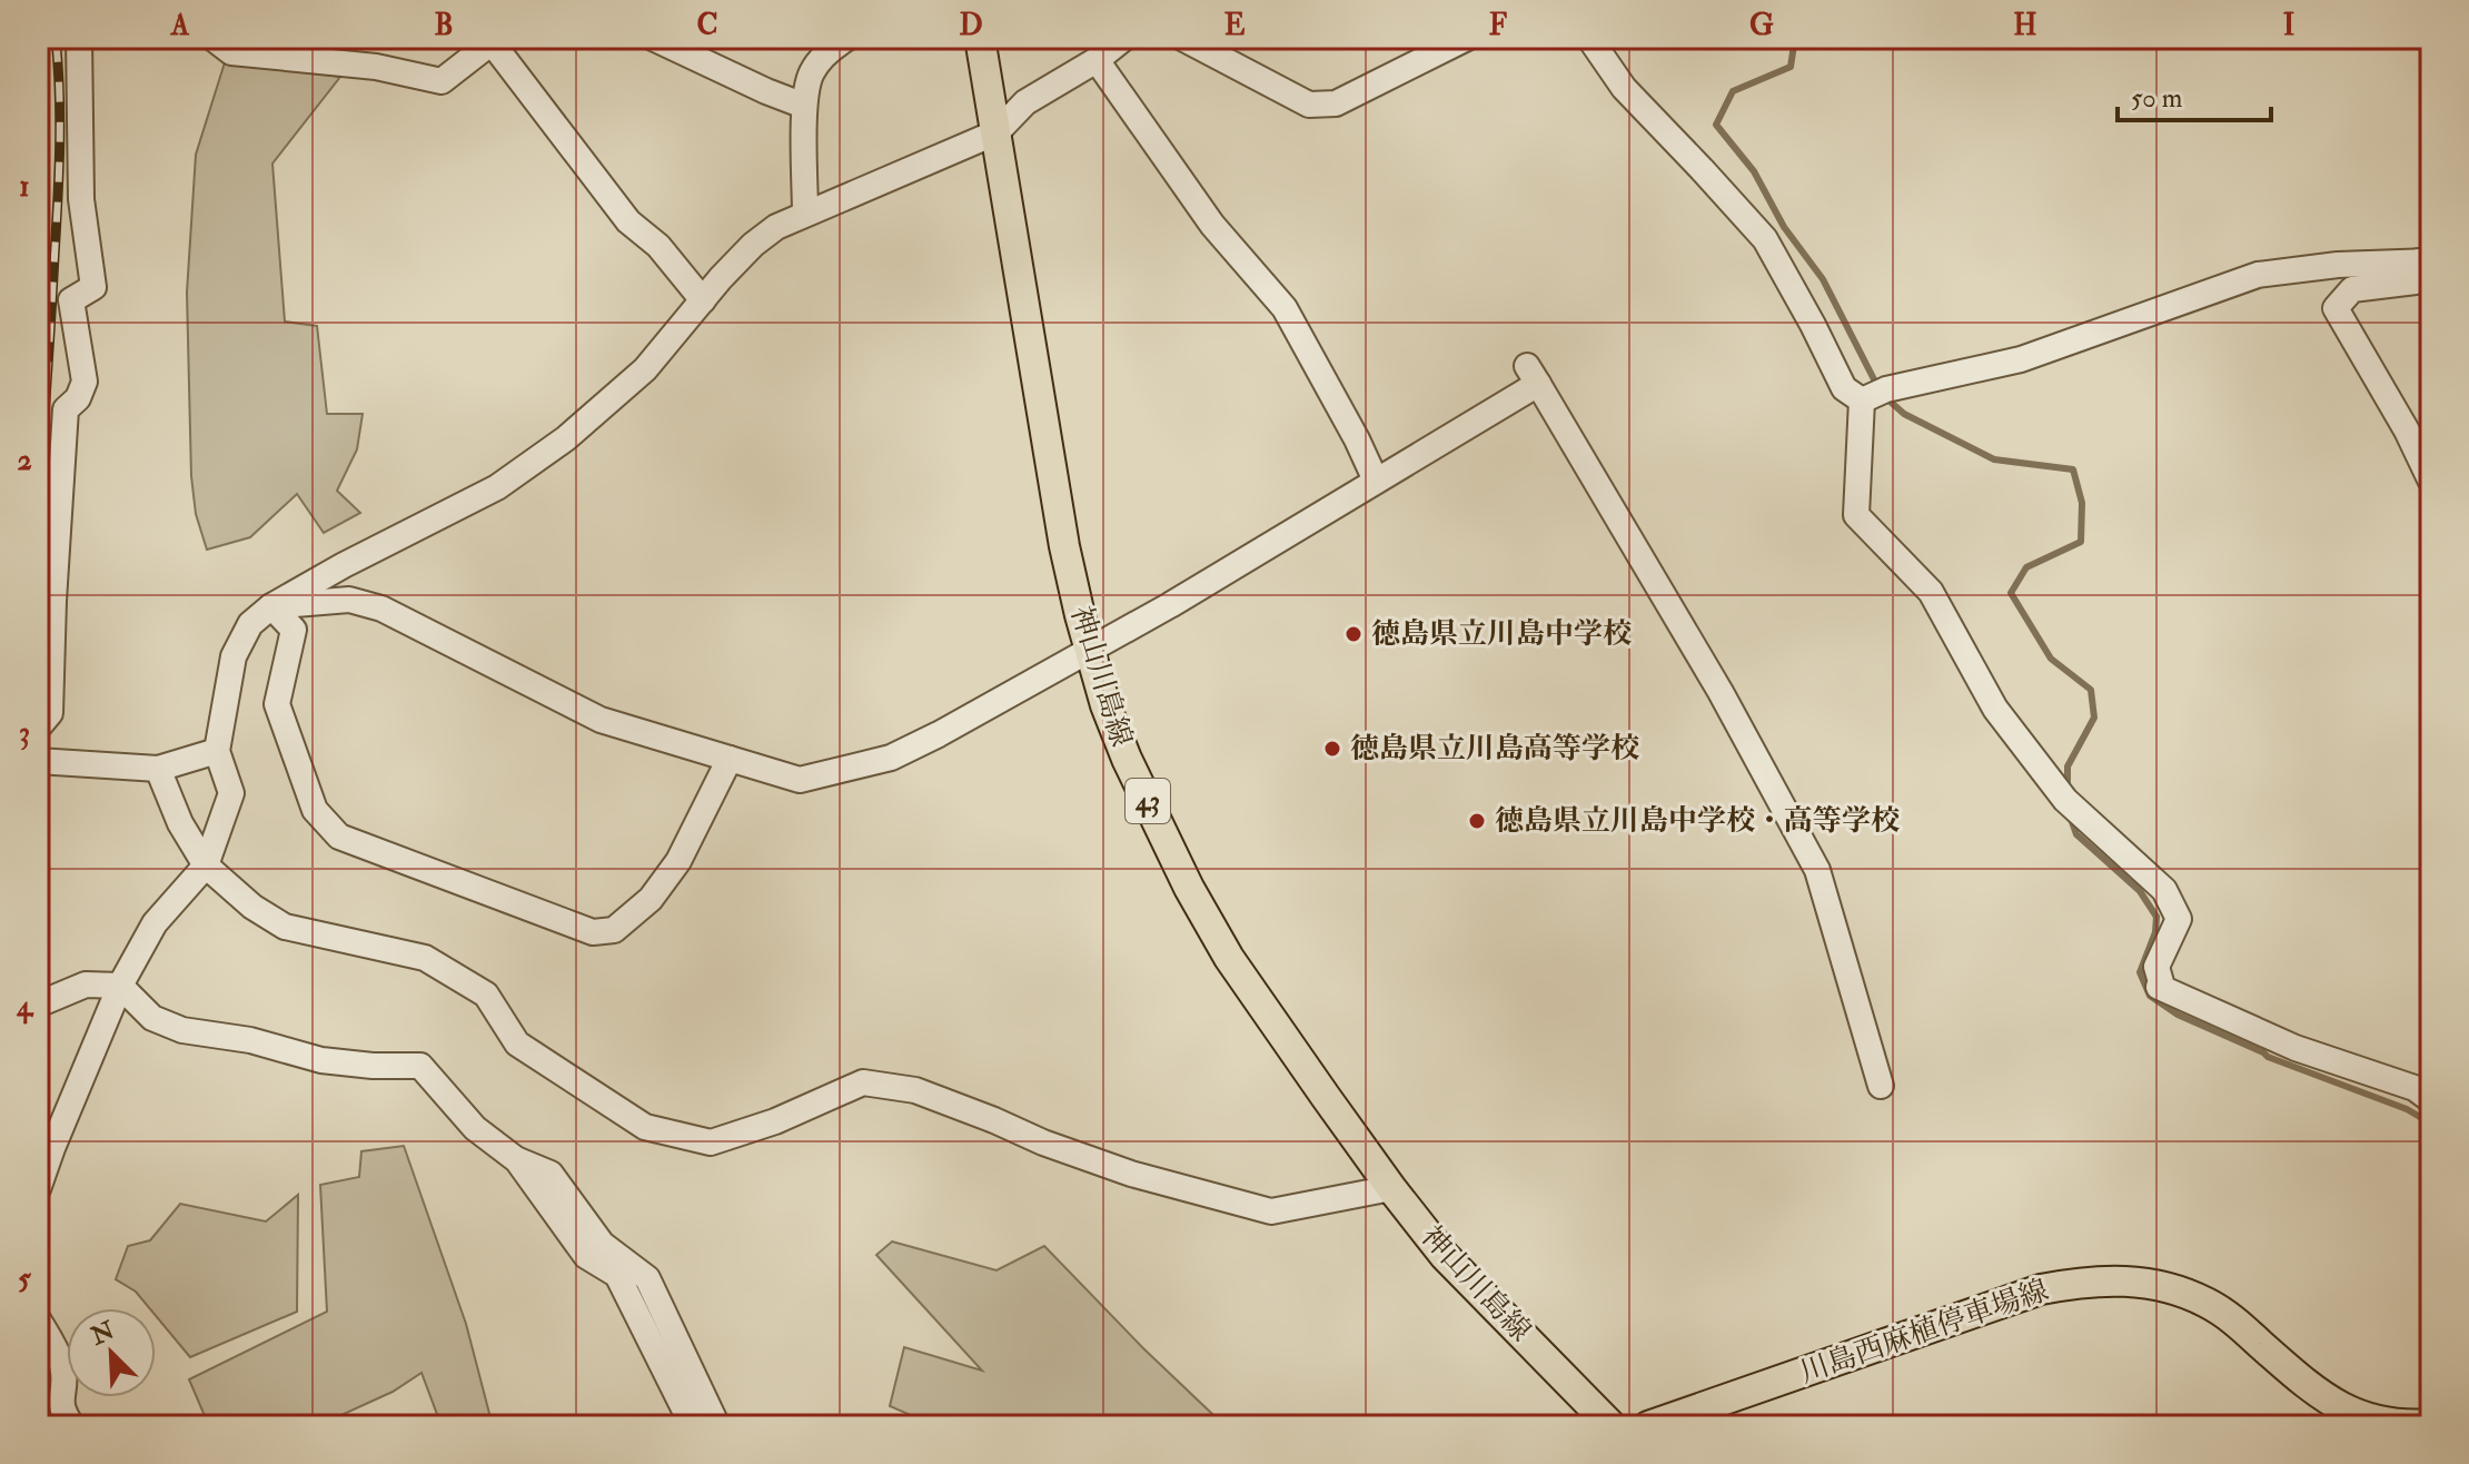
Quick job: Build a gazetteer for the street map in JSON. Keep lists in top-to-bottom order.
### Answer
{
  "streets": {
    "main road": ["神山川島線", "43", "川島西麻植停車場線"]
  },
  "places": ["徳島県立川島中学校", "徳島県立川島高等学校", "徳島県立川島中学校・高等学校"],
  "scale_bar": "50 m",
  "north": "top left",
  "grid": {
    "columns": [
      "A",
      "B",
      "C",
      "D",
      "E",
      "F",
      "G",
      "H",
      "I"
    ],
    "rows": [
      "1",
      "2",
      "3",
      "4",
      "5"
    ]
  }
}
